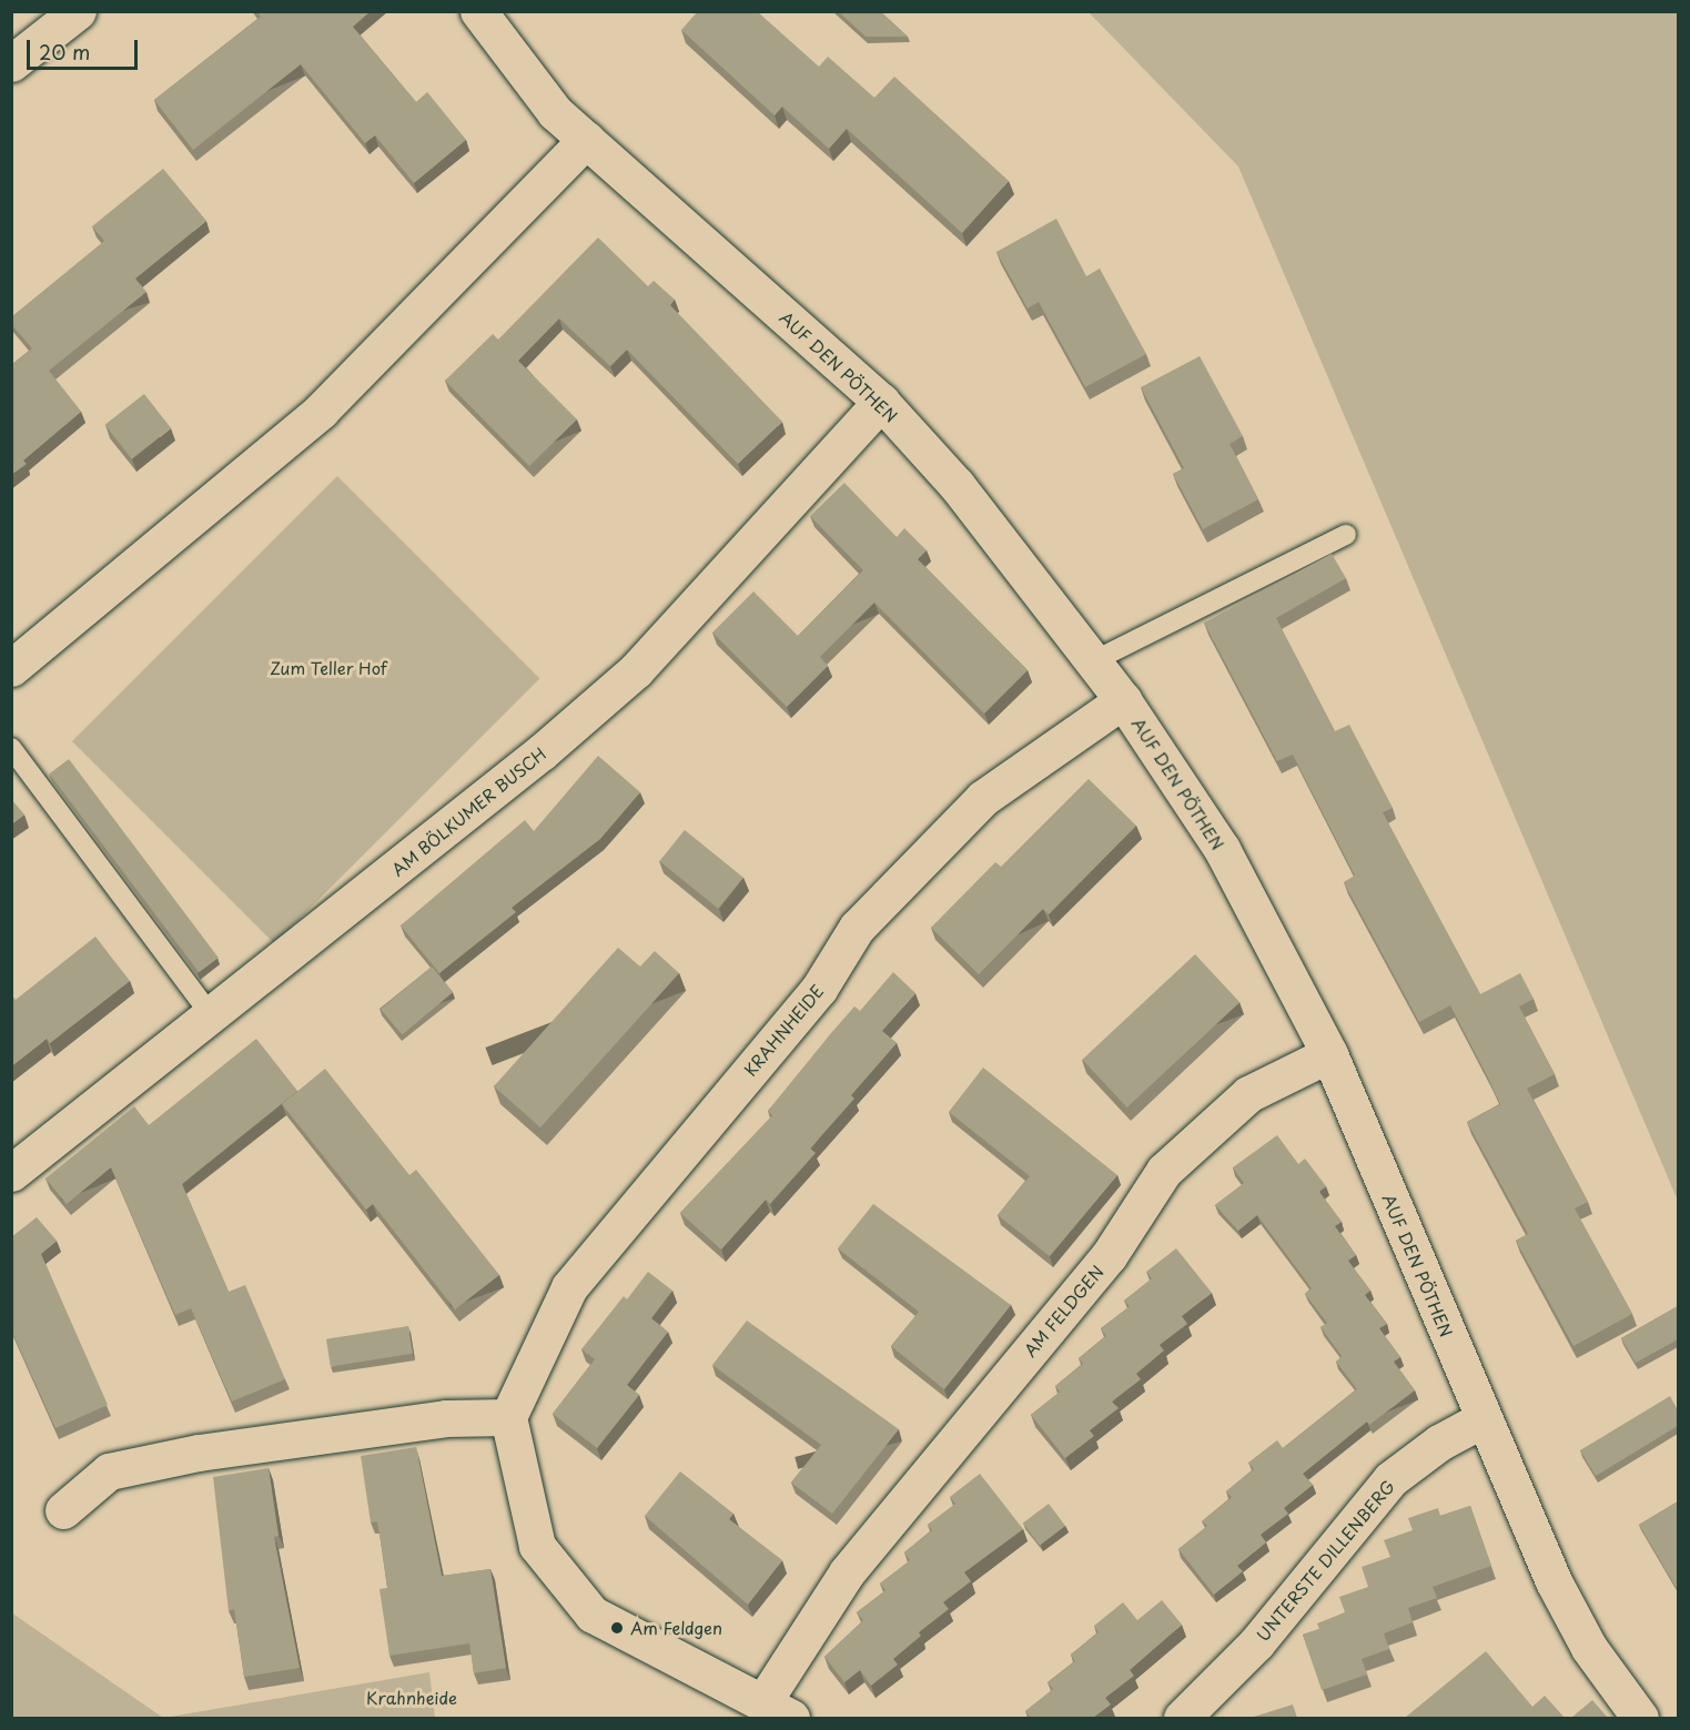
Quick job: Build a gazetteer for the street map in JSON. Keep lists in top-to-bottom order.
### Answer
{
  "streets": {
    "street": [
      "AUF DEN PÖTHEN",
      "AM BÖLKUMER BUSCH",
      "KRAHNHEIDE",
      "AM FELDGEN",
      "UNTERSTE DILLENBERG"
    ]
  },
  "crossings": [
    ["AUF DEN PÖTHEN", "AM BÖLKUMER BUSCH"],
    ["AUF DEN PÖTHEN", "KRAHNHEIDE"],
    ["AUF DEN PÖTHEN", "AM FELDGEN"],
    ["AUF DEN PÖTHEN", "UNTERSTE DILLENBERG"]
  ],
  "parks": ["Zum Teller Hof", "Krahnheide"],
  "places": ["Am Feldgen"],
  "scale_bar": "20 m"
}
